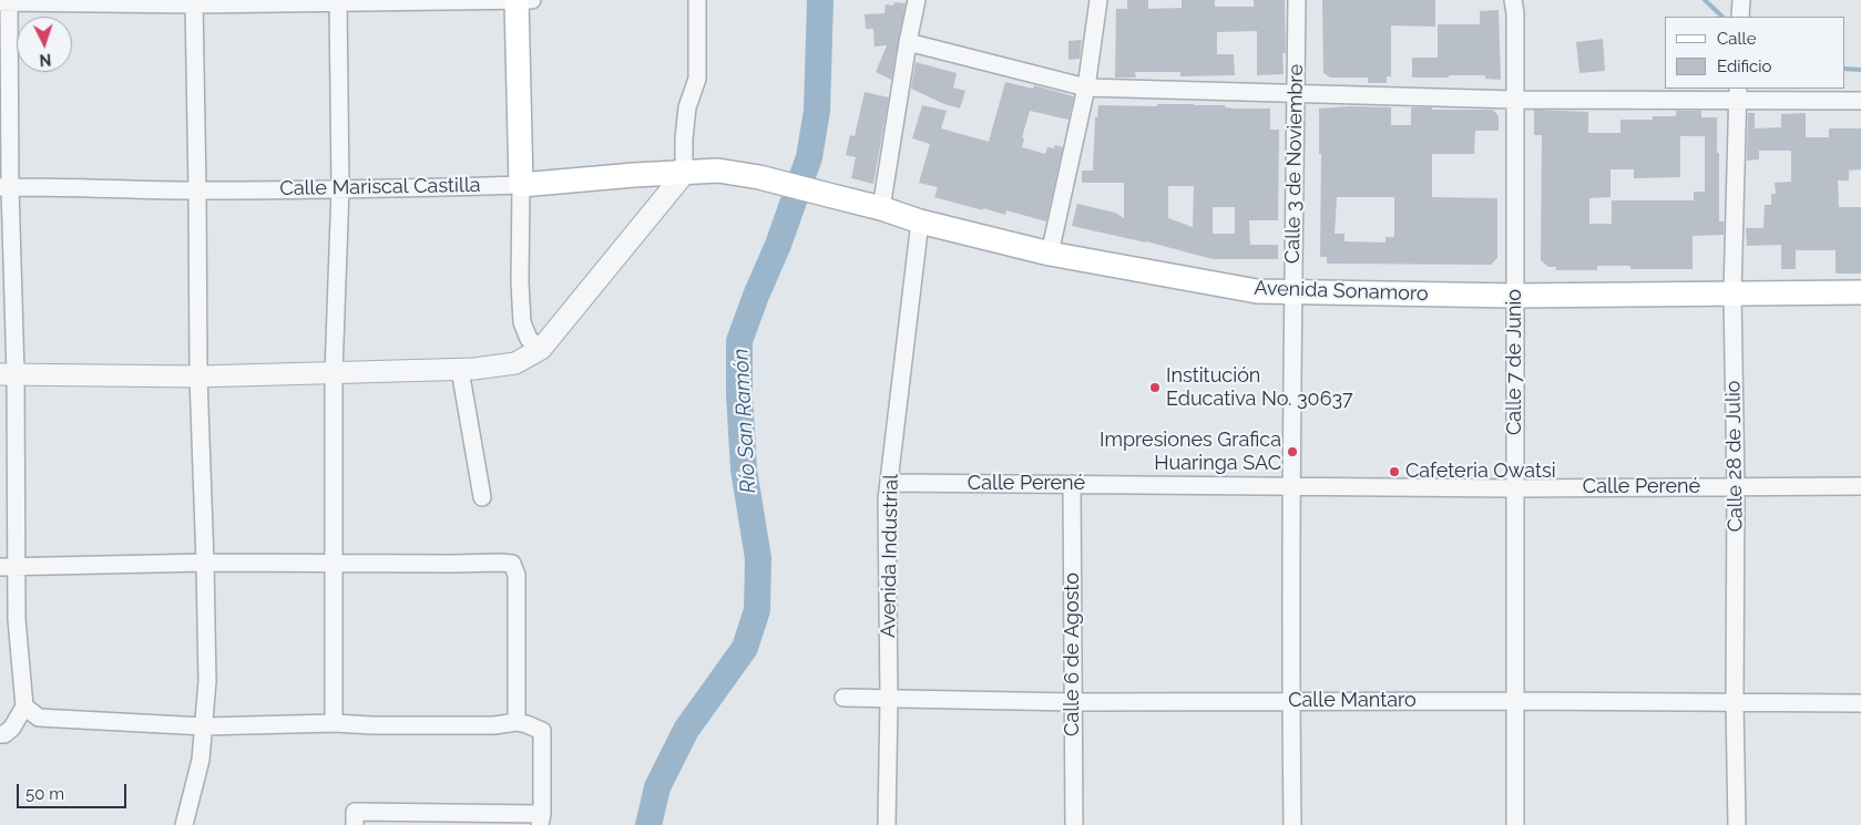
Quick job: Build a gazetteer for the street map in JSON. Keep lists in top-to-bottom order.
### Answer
{
  "streets": {
    "main road": ["Calle Mariscal Castilla", "Avenida Sonamoro"],
    "street": [
      "Calle 3 de Noviembre",
      "Calle 7 de Junio",
      "Calle 28 de Julio",
      "Calle Perené",
      "Avenida Industrial",
      "Calle 6 de Agosto",
      "Calle Mantaro"
    ]
  },
  "crossings": [
    ["Calle 3 de Noviembre", "Avenida Sonamoro"],
    ["Calle 3 de Noviembre", "Calle Perené"],
    ["Calle 3 de Noviembre", "Calle Mantaro"],
    ["Calle Mariscal Castilla", "Avenida Sonamoro"],
    ["Avenida Sonamoro", "Calle 7 de Junio"],
    ["Avenida Sonamoro", "Calle 28 de Julio"],
    ["Avenida Sonamoro", "Avenida Industrial"],
    ["Calle 7 de Junio", "Calle Perené"],
    ["Calle 7 de Junio", "Calle Mantaro"],
    ["Calle 28 de Julio", "Calle Perené"],
    ["Calle 28 de Julio", "Calle Mantaro"],
    ["Calle Perené", "Avenida Industrial"],
    ["Calle Perené", "Calle 6 de Agosto"],
    ["Avenida Industrial", "Calle Mantaro"],
    ["Calle 6 de Agosto", "Calle Mantaro"]
  ],
  "water": ["Río San Ramón"],
  "places": ["Institución Educativa No. 30637", "Impresiones Grafica Huaringa SAC", "Cafeteria Owatsi"],
  "legend": ["Calle", "Edificio"],
  "scale_bar": "50 m",
  "north": "bottom"
}
